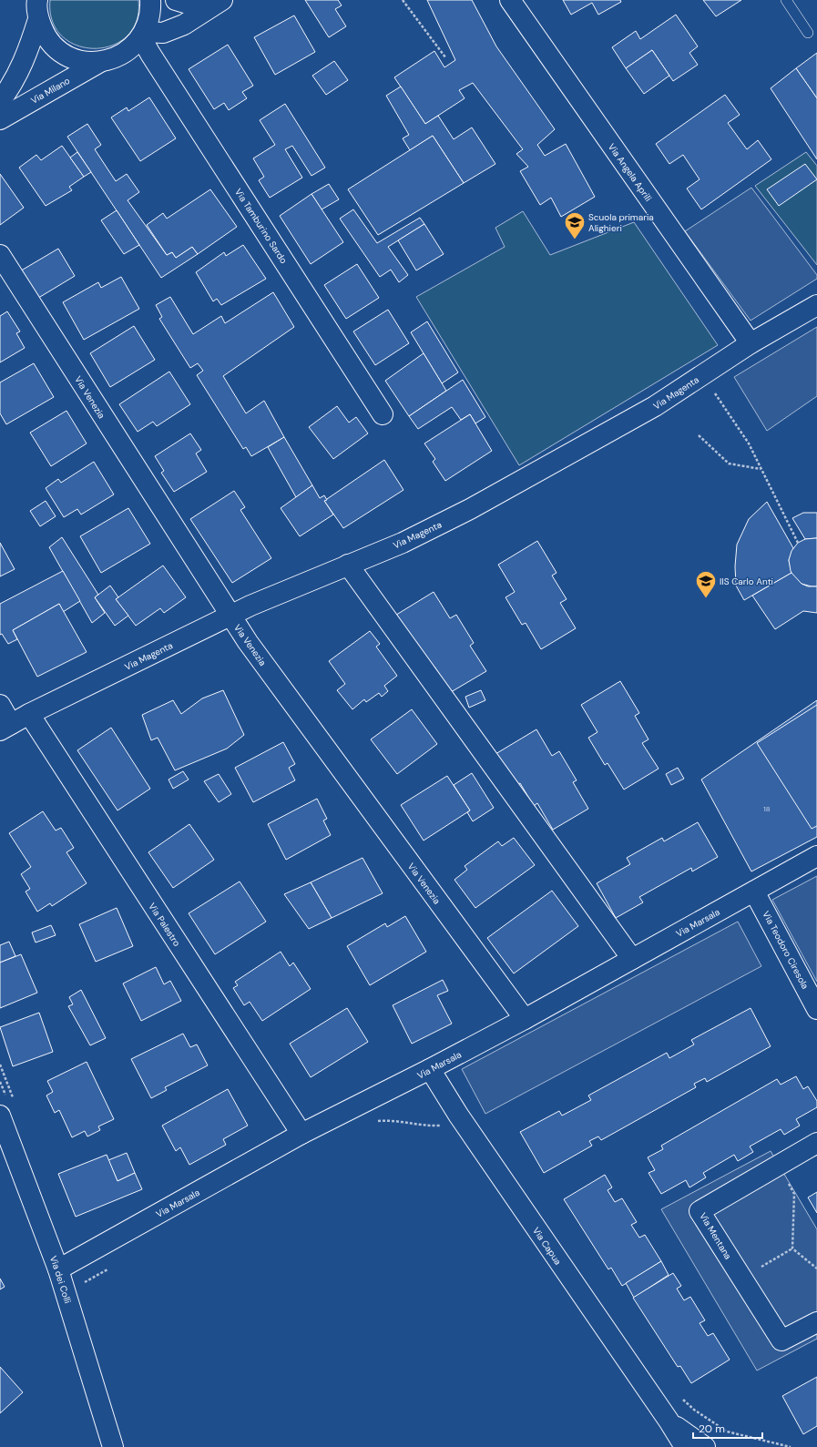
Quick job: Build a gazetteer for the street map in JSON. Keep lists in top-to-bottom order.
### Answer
{
  "streets": {
    "street": [
      "Via Milano",
      "Via Angela Aprili",
      "Via Tamburino Sardo",
      "Via Magenta",
      "Via Venezia",
      "Via Marsala",
      "Via Palestro",
      "Via Teodoro Ciresola",
      "Via Mentana",
      "Via Capua",
      "Via dei Colli"
    ]
  },
  "crossings": [
    ["Via Angela Aprili", "Via Magenta"],
    ["Via Magenta", "Via Venezia"],
    ["Via Magenta", "Via Palestro"],
    ["Via Venezia", "Via Marsala"],
    ["Via Marsala", "Via Palestro"],
    ["Via Marsala", "Via Teodoro Ciresola"],
    ["Via Marsala", "Via Capua"],
    ["Via Marsala", "Via dei Colli"]
  ],
  "places": {
    "school or university": ["Scuola primaria Alighieri", "IIS Carlo Anti"]
  },
  "house_numbers": ["18"],
  "scale_bar": "20 m"
}
